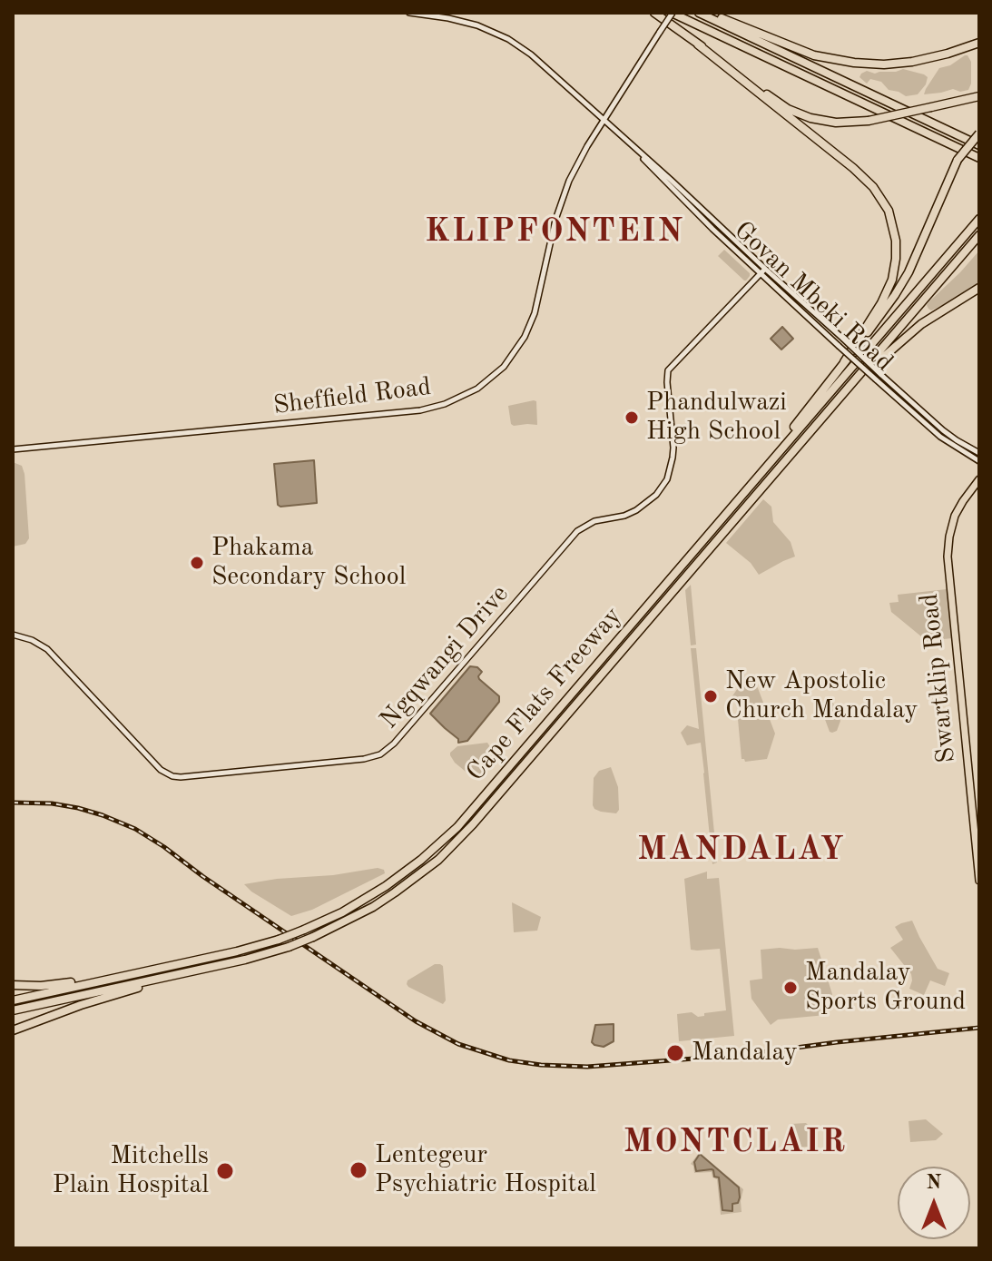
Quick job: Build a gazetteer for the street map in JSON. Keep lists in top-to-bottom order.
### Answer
{
  "streets": {
    "highway": ["Cape Flats Freeway"],
    "main road": ["Swartklip Road"],
    "street": ["Govan Mbeki Road", "Sheffield Road", "Ngqwangi Drive"]
  },
  "crossings": [
    ["Govan Mbeki Road", "Sheffield Road"],
    ["Govan Mbeki Road", "Ngqwangi Drive"]
  ],
  "districts": ["KLIPFONTEIN", "MANDALAY", "MONTCLAIR"],
  "places": [
    "Phandulwazi High School",
    "Phakama Secondary School",
    "New Apostolic Church Mandalay",
    "Mandalay Sports Ground",
    "Mandalay",
    "Lentegeur Psychiatric Hospital",
    "Mitchells Plain Hospital"
  ],
  "north": "top"
}
